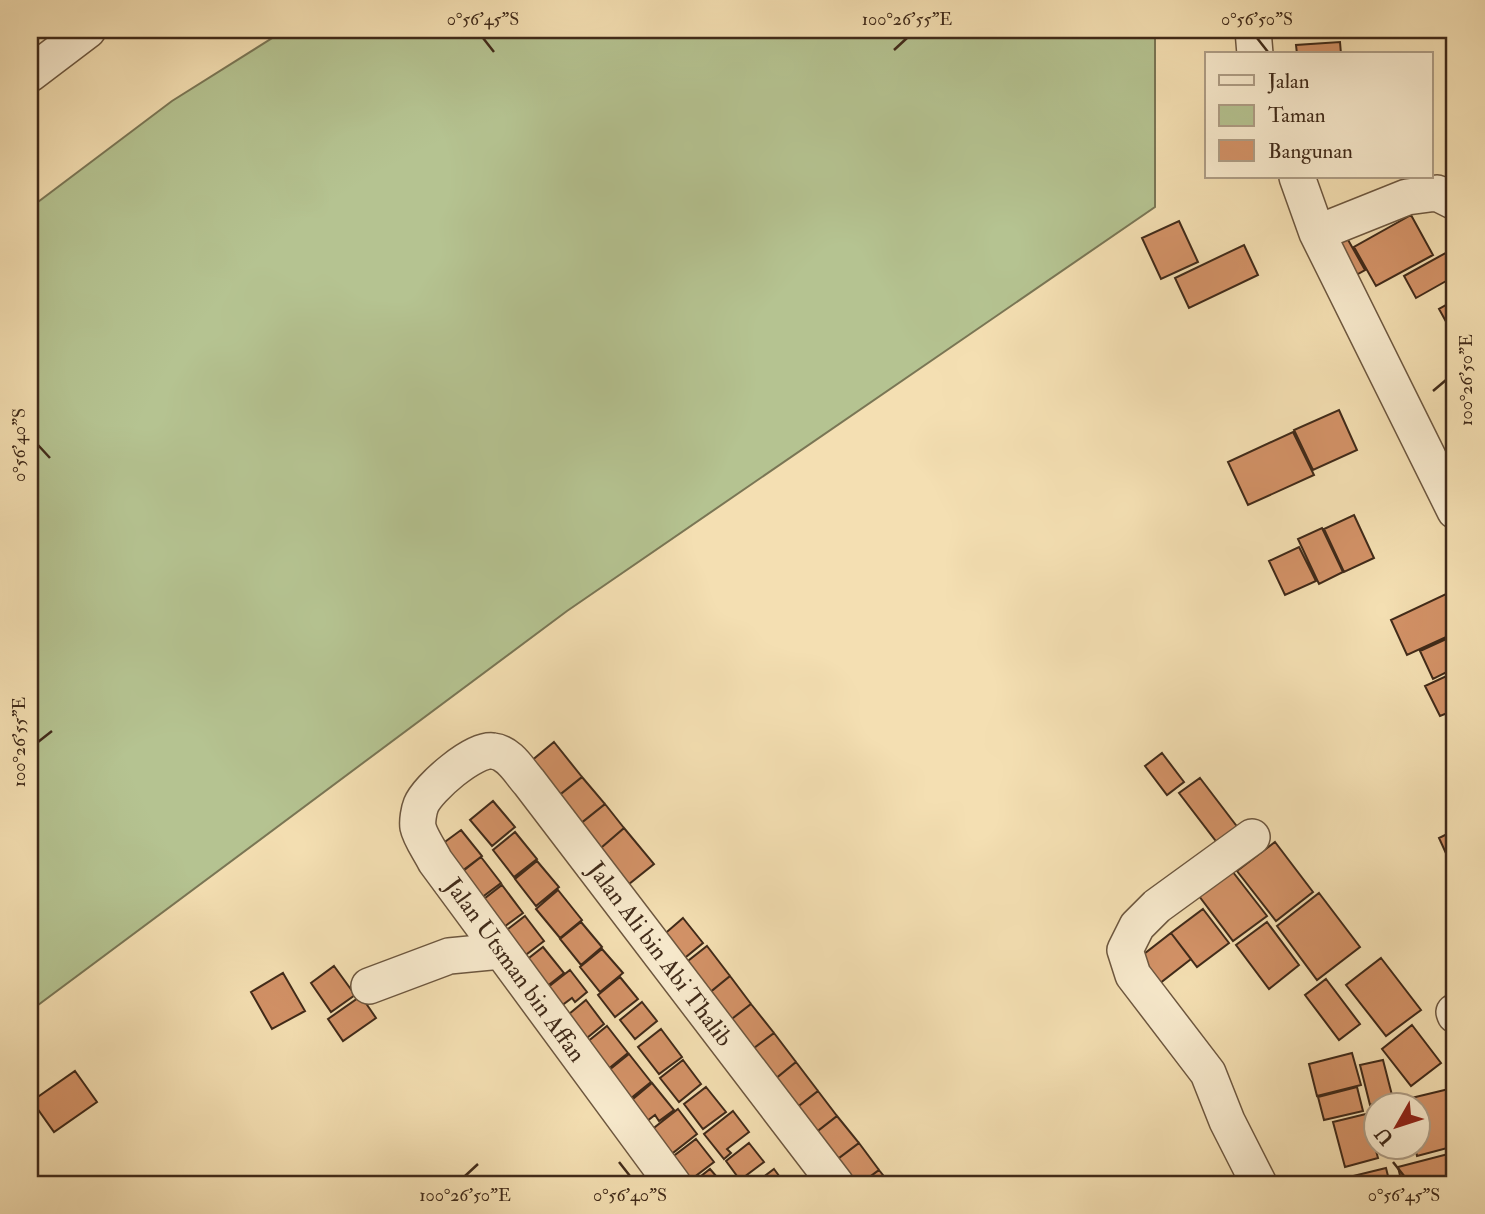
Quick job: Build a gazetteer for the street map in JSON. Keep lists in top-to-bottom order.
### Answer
{
  "streets": {
    "street": ["Jalan Ali bin Abi Thalib", "Jalan Utsman bin Affan"]
  },
  "crossings": [
    ["Jalan Ali bin Abi Thalib", "Jalan Utsman bin Affan"]
  ],
  "legend": ["Jalan", "Taman", "Bangunan"],
  "north": "bottom left",
  "coordinates": [
    "0°56'45\"S",
    "100°26'55\"E",
    "0°56'50\"S",
    "100°26'50\"E",
    "0°56'40\"S"
  ]
}
